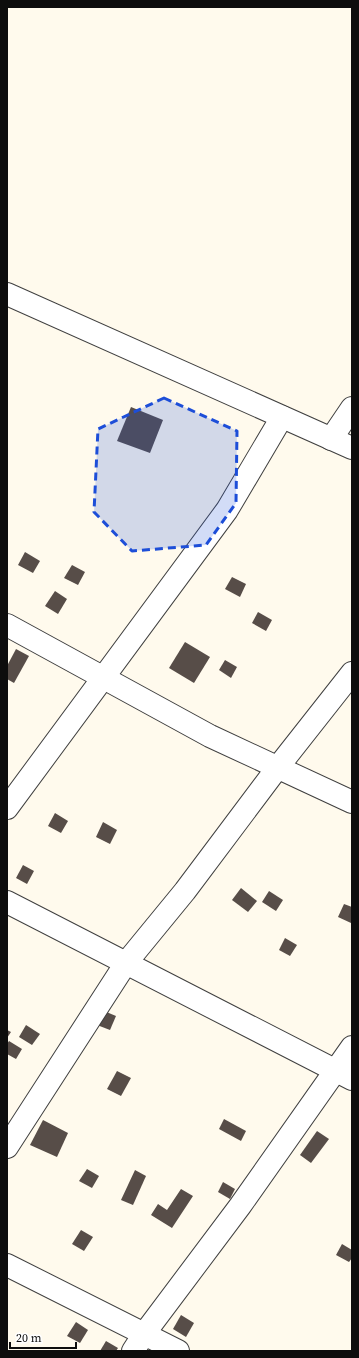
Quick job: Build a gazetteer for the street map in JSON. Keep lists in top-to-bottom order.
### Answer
{
  "scale_bar": "20 m"
}
